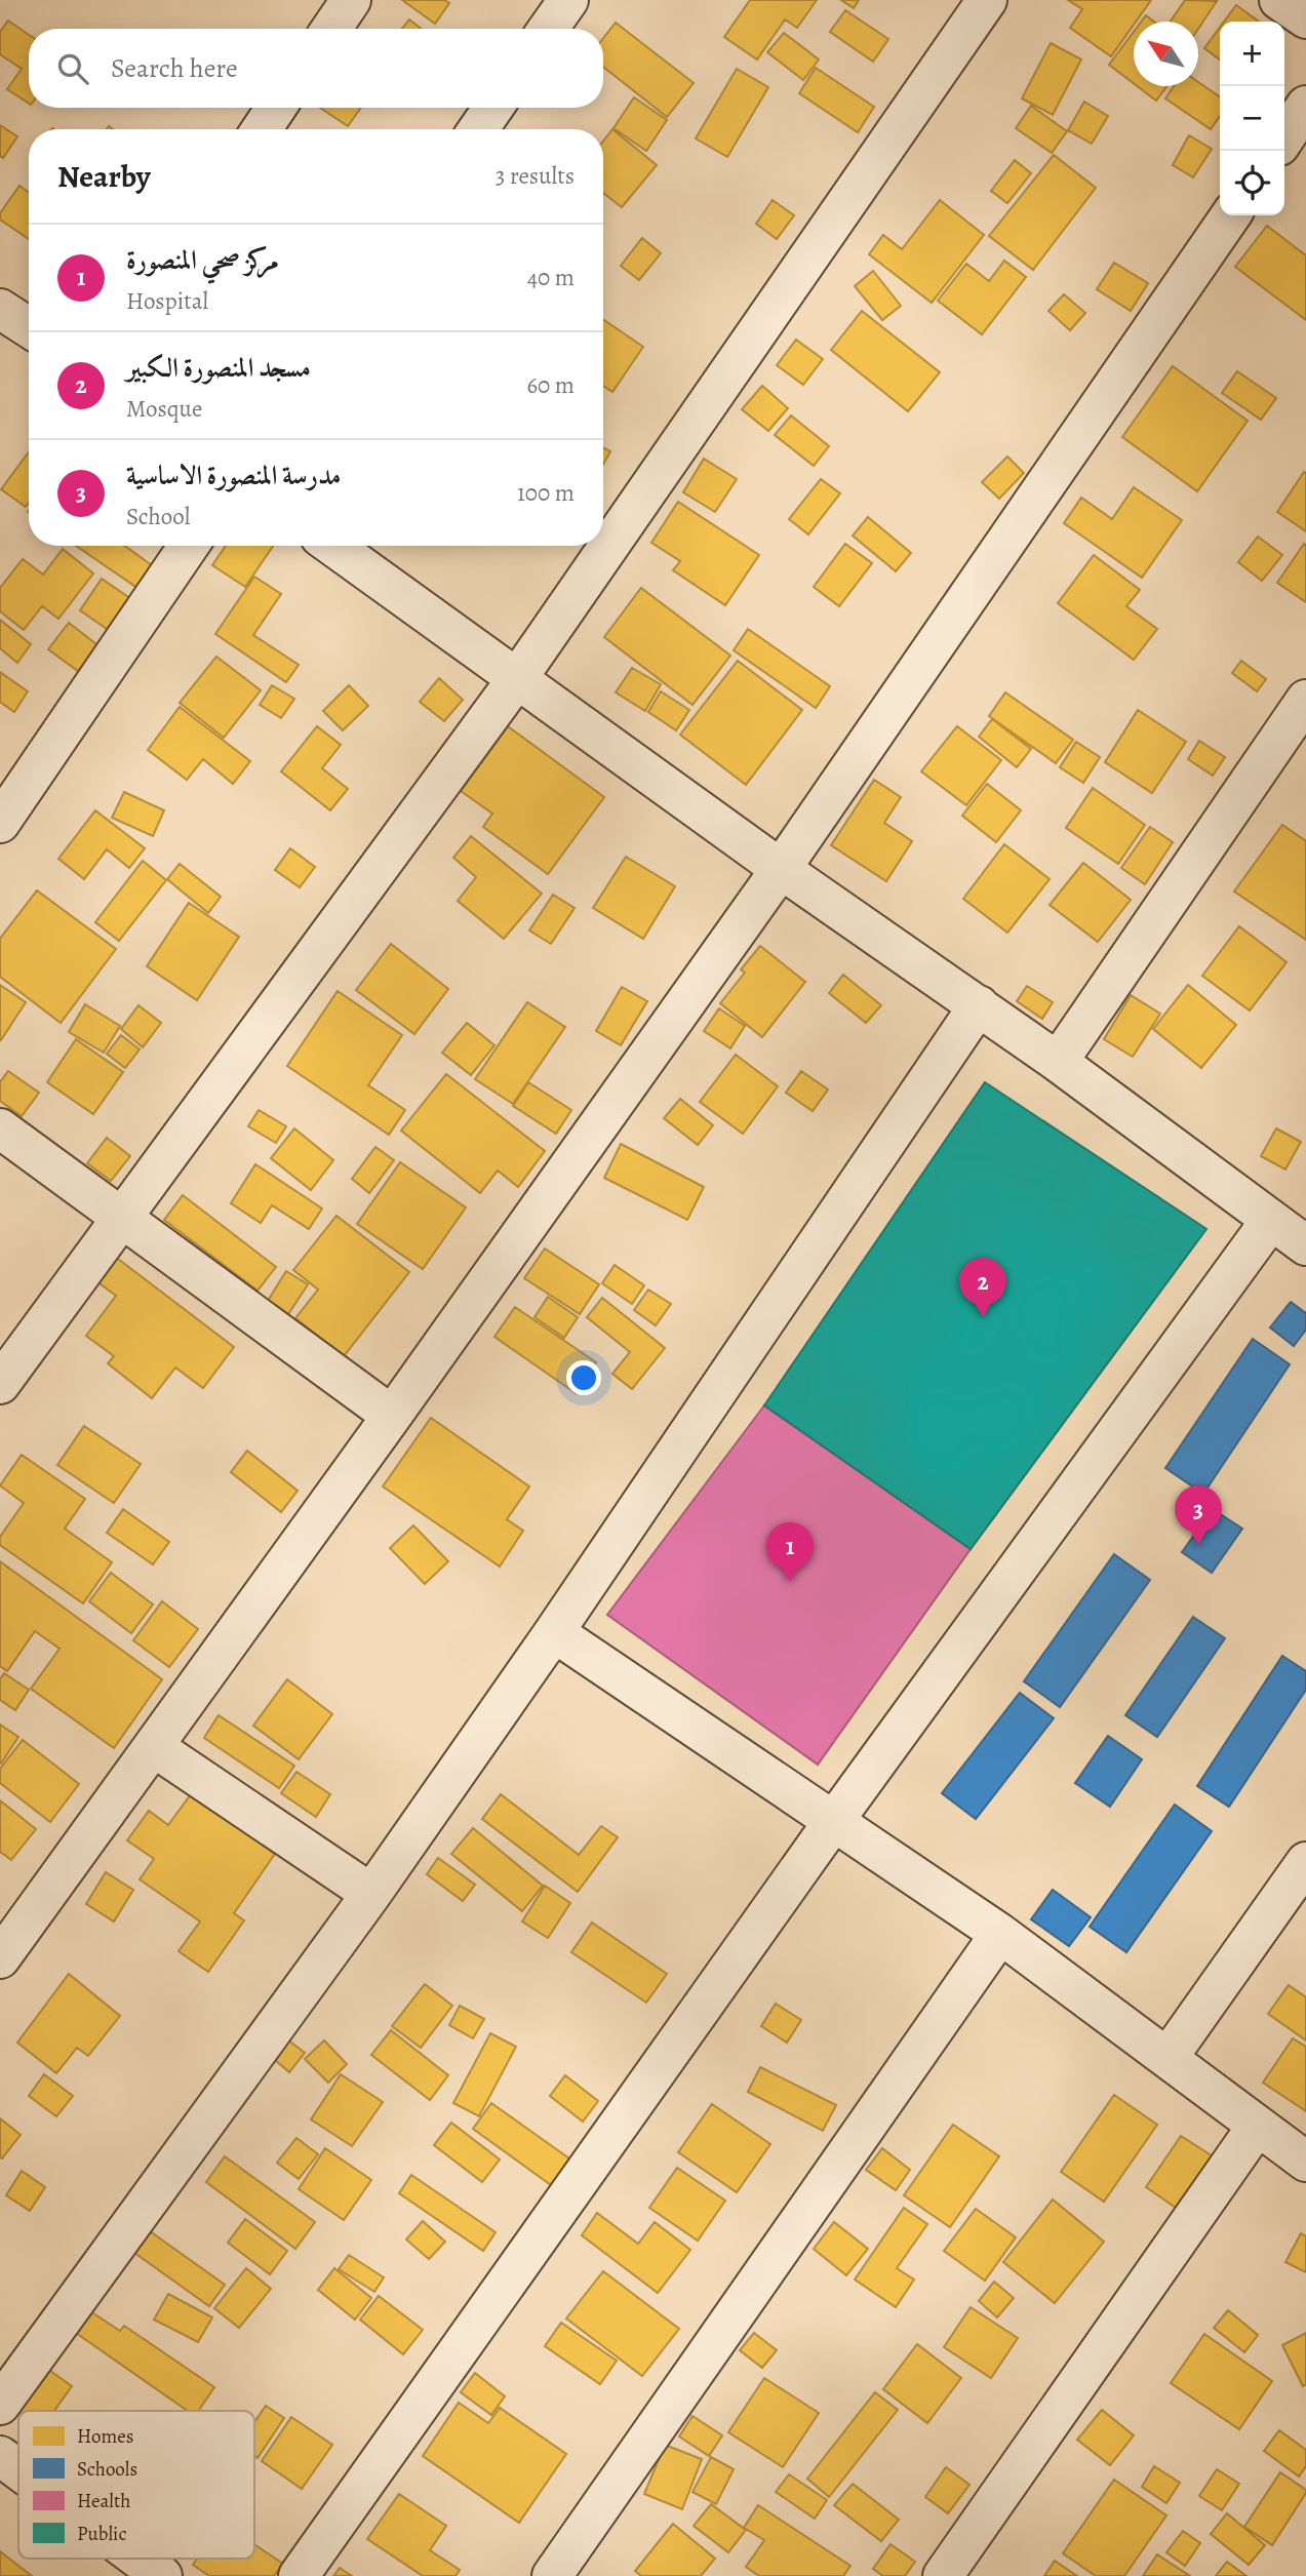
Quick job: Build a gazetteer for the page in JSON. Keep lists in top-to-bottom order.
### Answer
{
  "legend": [
    "Homes",
    "Schools",
    "Health",
    "Public"
  ],
  "north": "top left",
  "page": {
    "map_buttons": ["+", "−"],
    "search": "Search here",
    "heading": ["Nearby", "3 results"],
    "list": [
      {
        "mark": "1",
        "name": "مركز صحي المنصورة",
        "note": "Hospital",
        "value": "40 m"
      },
      {
        "mark": "2",
        "name": "مسجد المنصورة الكبير",
        "note": "Mosque",
        "value": "60 m"
      },
      {
        "mark": "3",
        "name": "مدرسة المنصورة الاساسية",
        "note": "School",
        "value": "100 m"
      }
    ],
    "pins": ["2", "3", "1"]
  }
}
